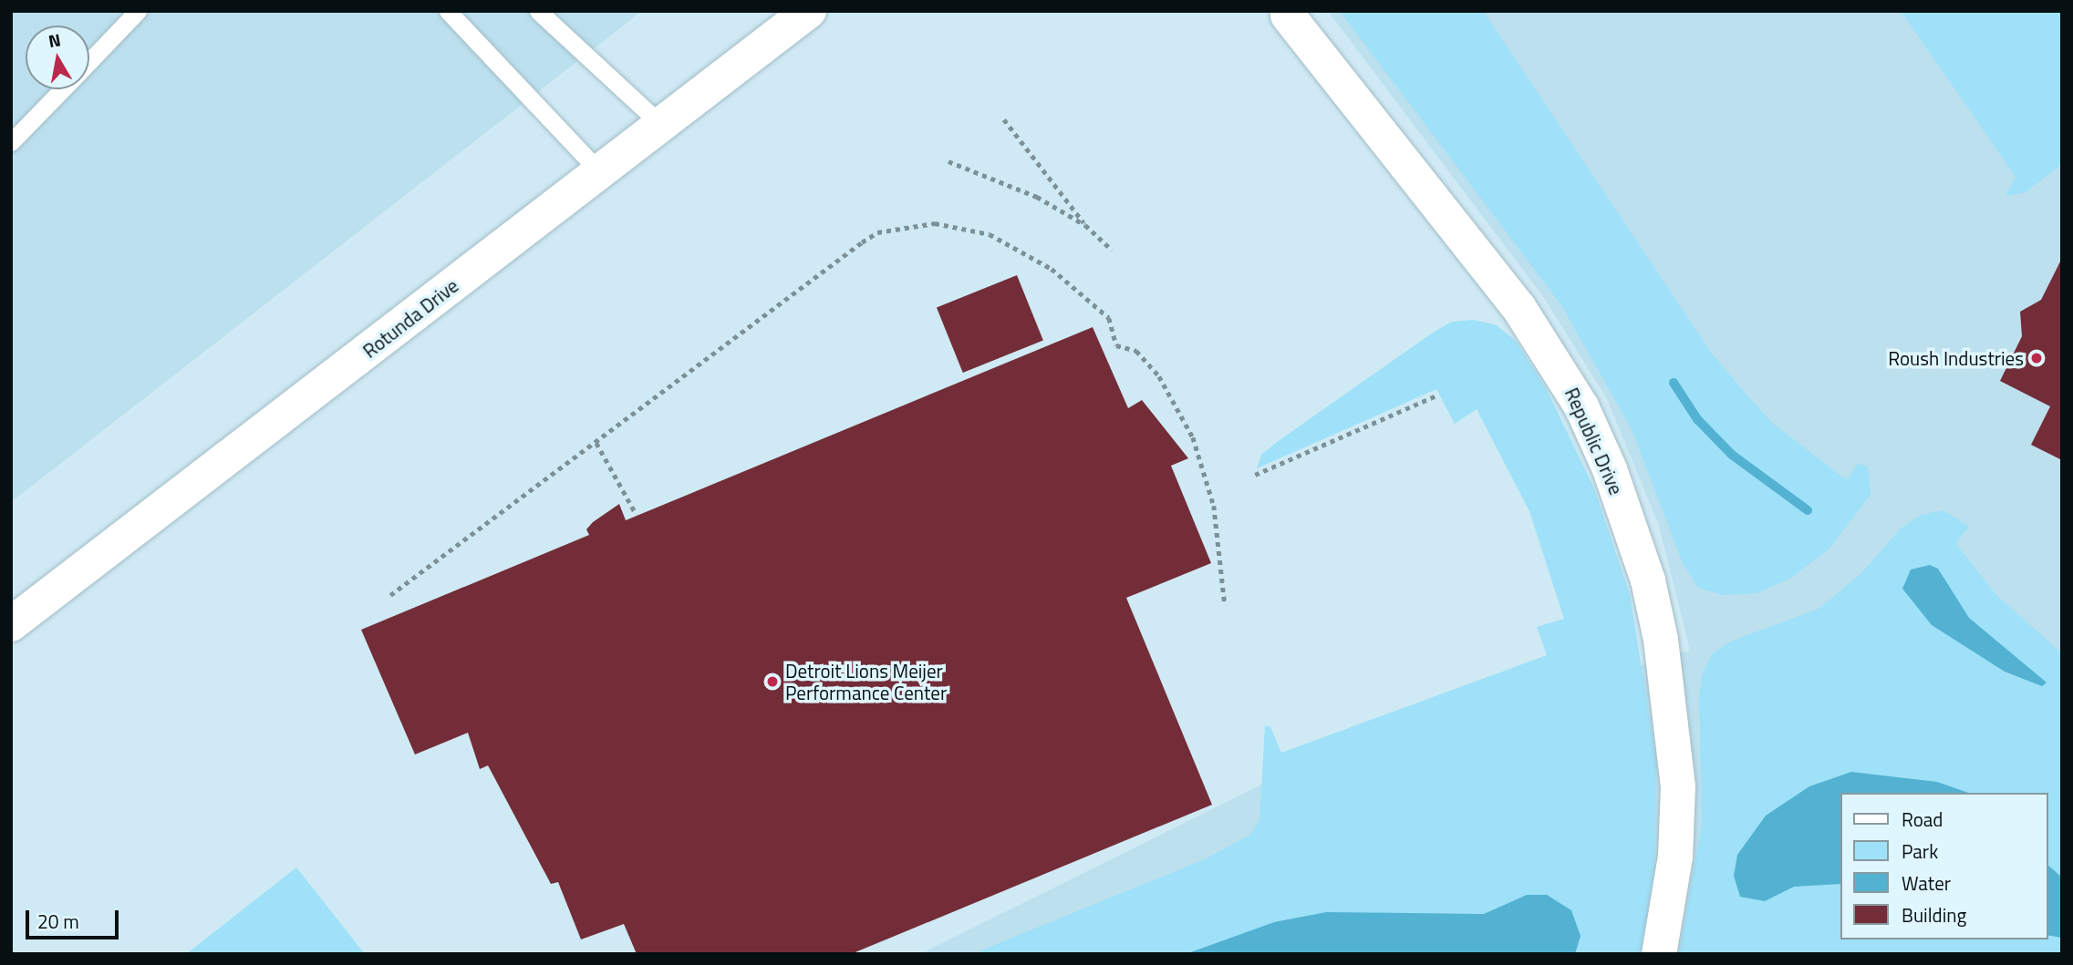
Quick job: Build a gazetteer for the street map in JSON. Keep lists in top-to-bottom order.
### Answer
{
  "streets": {
    "street": ["Rotunda Drive", "Republic Drive"]
  },
  "places": ["Roush Industries", "Detroit Lions Meijer Performance Center"],
  "legend": [
    "Road",
    "Park",
    "Water",
    "Building"
  ],
  "scale_bar": "20 m",
  "north": "top"
}
